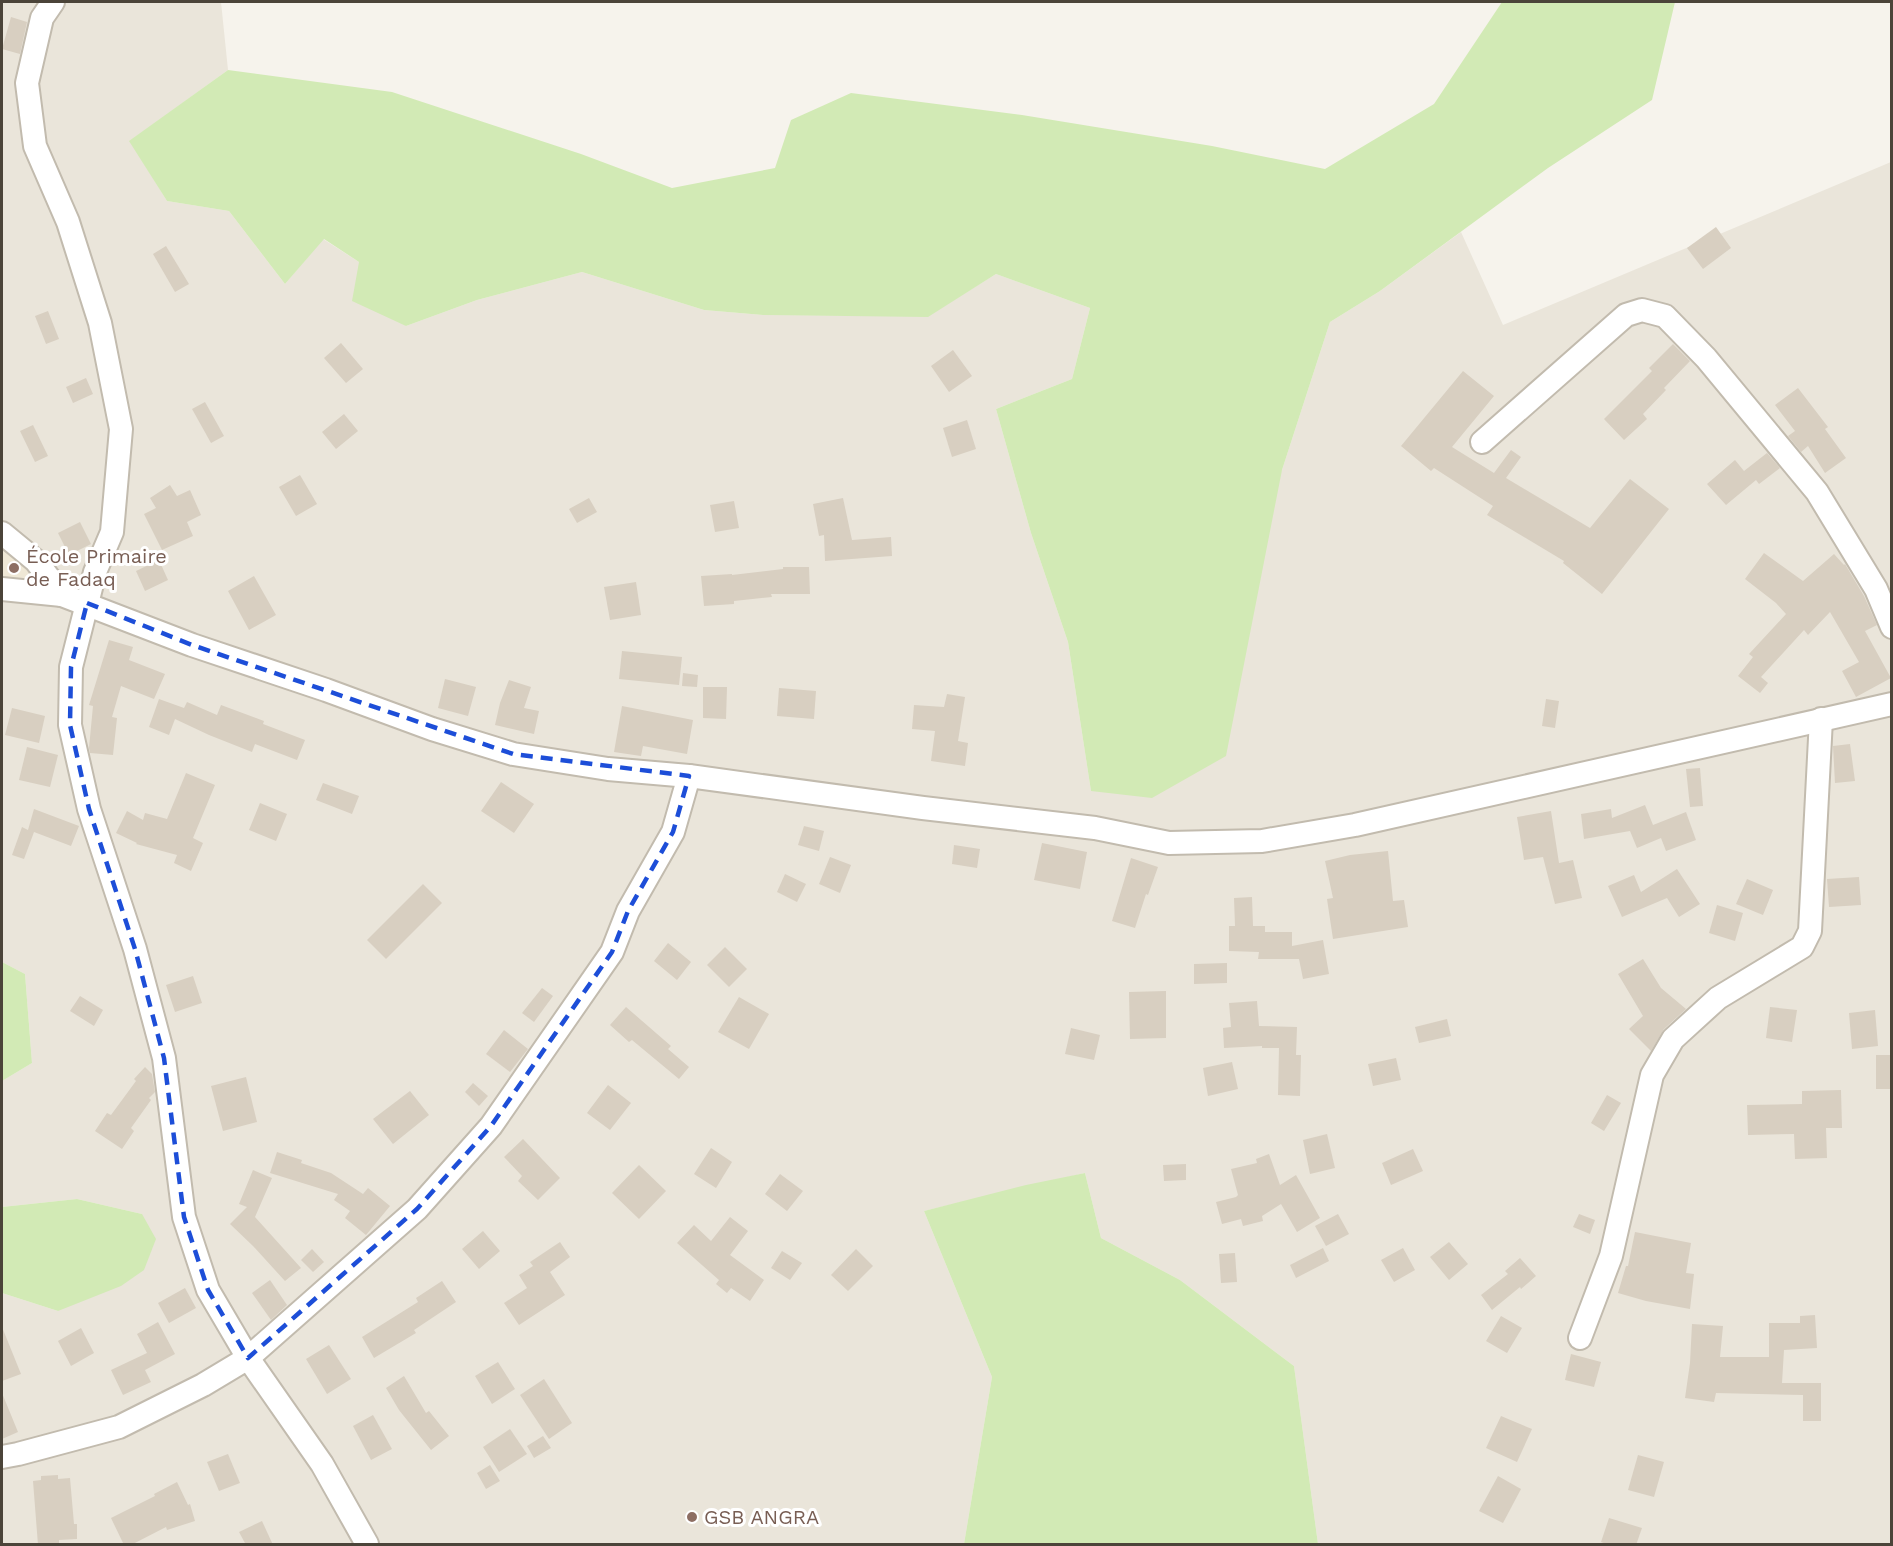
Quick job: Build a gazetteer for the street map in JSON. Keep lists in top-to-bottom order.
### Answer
{
  "places": ["École Primaire de Fadaq", "GSB ANGRA"]
}
